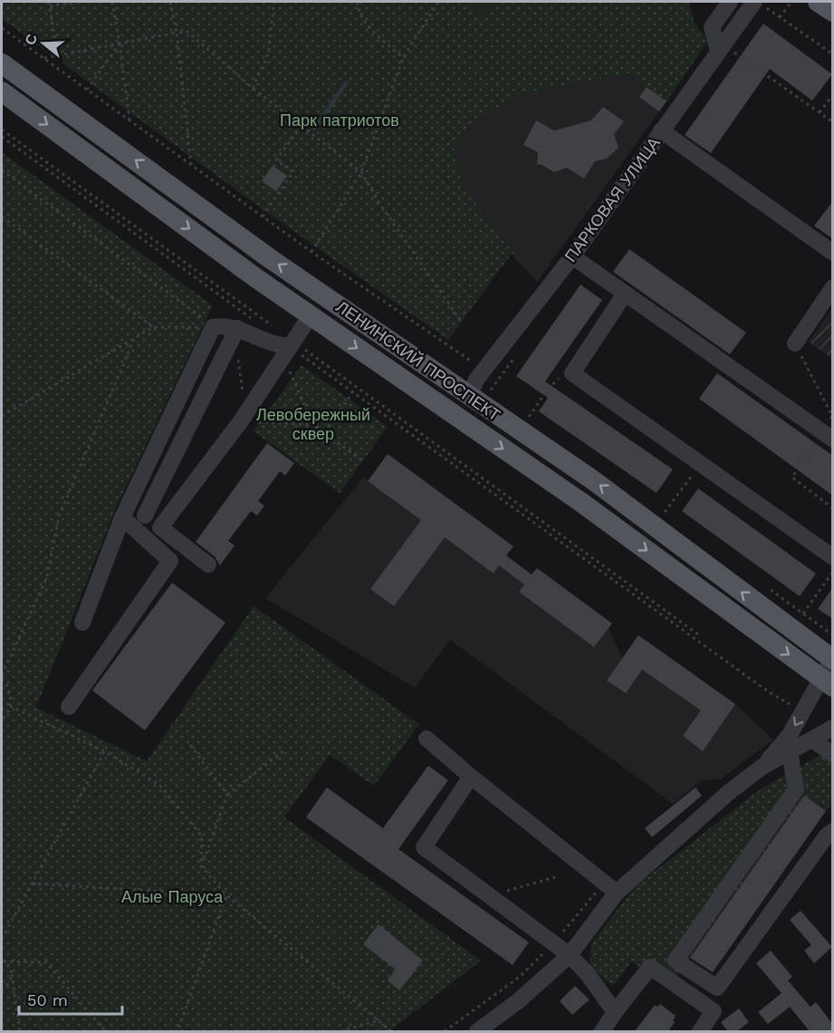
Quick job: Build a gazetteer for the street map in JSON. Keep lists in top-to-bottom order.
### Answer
{
  "streets": {
    "main road": ["ЛЕНИНСКИЙ ПРОСПЕКТ"],
    "street": ["ПАРКОВАЯ УЛИЦА"]
  },
  "crossings": [
    ["ПАРКОВАЯ УЛИЦА", "ЛЕНИНСКИЙ ПРОСПЕКТ"]
  ],
  "parks": ["Парк патриотов", "Левобережный сквер", "Алые Паруса"],
  "scale_bar": "50 m",
  "north": "left"
}
